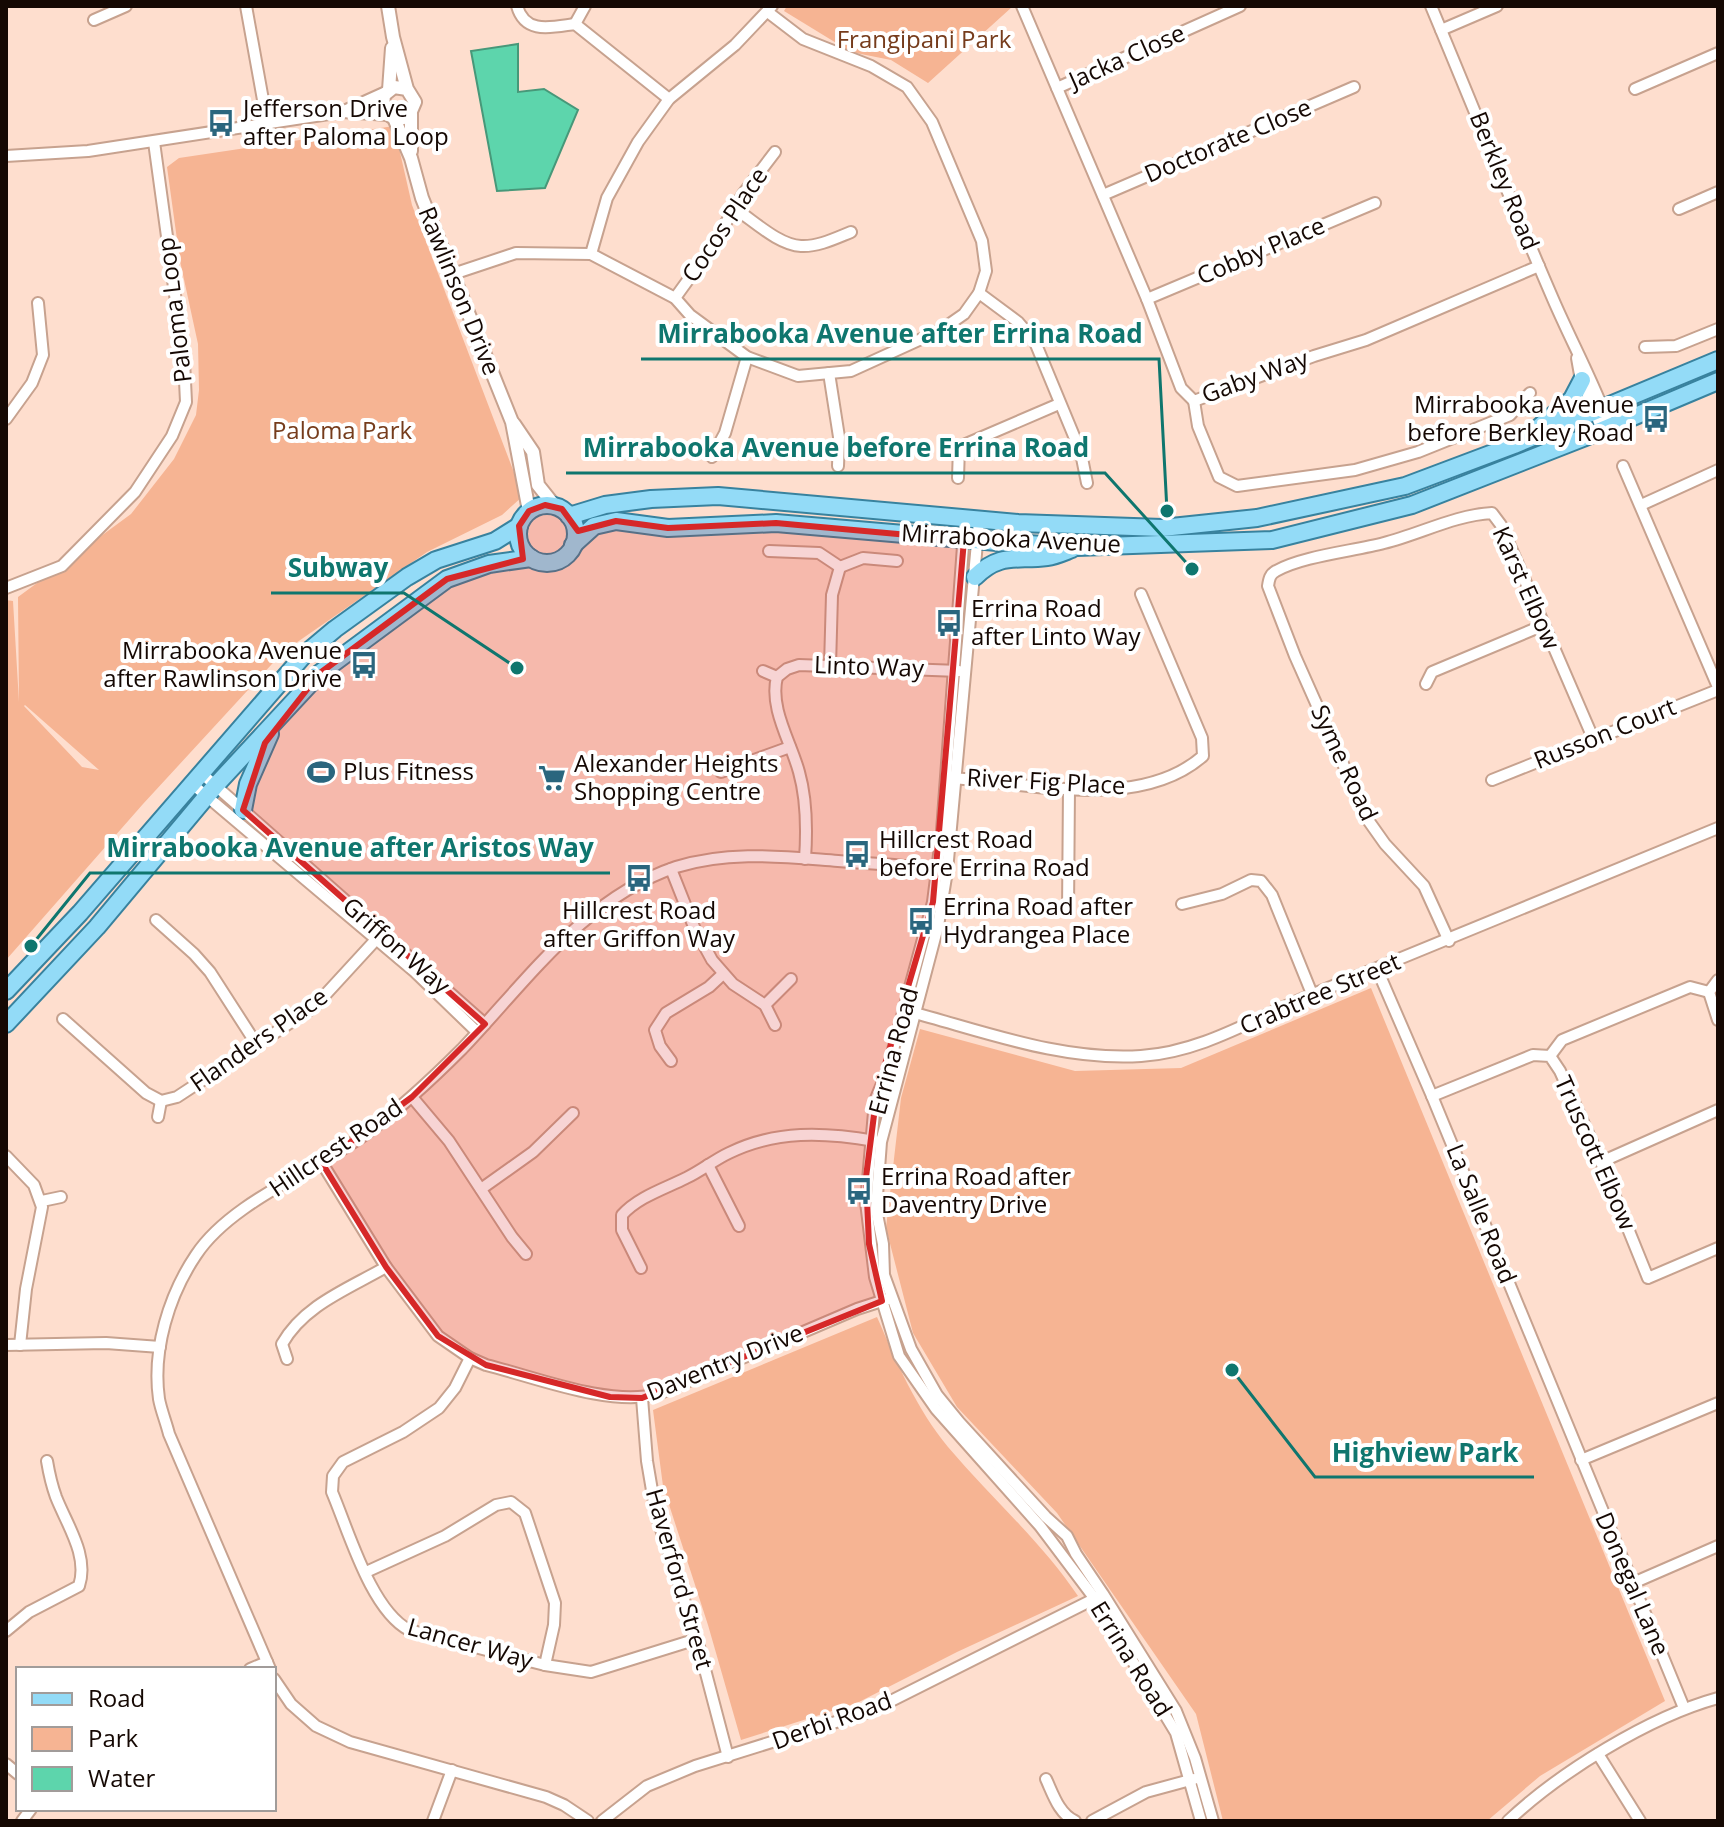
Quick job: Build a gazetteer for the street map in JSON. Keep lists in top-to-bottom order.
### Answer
{
  "streets": {
    "main road": ["Mirrabooka Avenue"],
    "street": [
      "Jacka Close",
      "Doctorate Close",
      "Berkley Road",
      "Cocos Place",
      "Cobby Place",
      "Rawlinson Drive",
      "Paloma Loop",
      "Gaby Way",
      "Karst Elbow",
      "Linto Way",
      "Russon Court",
      "Syme Road",
      "River Fig Place",
      "Griffon Way",
      "Crabtree Street",
      "Flanders Place",
      "Errina Road",
      "Hillcrest Road",
      "Truscott Elbow",
      "La Salle Road",
      "Daventry Drive",
      "Haverford Street",
      "Donegal Lane",
      "Lancer Way",
      "Derbi Road"
    ]
  },
  "crossings": [
    ["Jacka Close", "Gaby Way"],
    ["Doctorate Close", "Gaby Way"],
    ["Berkley Road", "Gaby Way"],
    ["Berkley Road", "Mirrabooka Avenue"],
    ["Cobby Place", "Gaby Way"],
    ["Rawlinson Drive", "Mirrabooka Avenue"],
    ["Mirrabooka Avenue", "Griffon Way"],
    ["Mirrabooka Avenue", "Errina Road"],
    ["Karst Elbow", "Russon Court"],
    ["Karst Elbow", "Syme Road"],
    ["Linto Way", "Errina Road"],
    ["Syme Road", "Crabtree Street"],
    ["River Fig Place", "Errina Road"],
    ["Griffon Way", "Flanders Place"],
    ["Griffon Way", "Hillcrest Road"],
    ["Crabtree Street", "Errina Road"],
    ["Crabtree Street", "La Salle Road"],
    ["Errina Road", "Hillcrest Road"],
    ["Errina Road", "Daventry Drive"],
    ["Errina Road", "Derbi Road"],
    ["Hillcrest Road", "Daventry Drive"],
    ["Truscott Elbow", "La Salle Road"],
    ["La Salle Road", "Donegal Lane"],
    ["Daventry Drive", "Haverford Street"],
    ["Daventry Drive", "Lancer Way"],
    ["Haverford Street", "Lancer Way"],
    ["Haverford Street", "Derbi Road"]
  ],
  "parks": ["Frangipani Park", "Paloma Park"],
  "places": {
    "bus stop": [
      "Jefferson Drive after Paloma Loop",
      "Mirrabooka Avenue before Berkley Road",
      "Errina Road after Linto Way",
      "Mirrabooka Avenue after Rawlinson Drive",
      "Hillcrest Road before Errina Road",
      "Hillcrest Road after Griffon Way",
      "Errina Road after Hydrangea Place",
      "Errina Road after Daventry Drive"
    ],
    "other": [
      "Mirrabooka Avenue after Errina Road",
      "Mirrabooka Avenue before Errina Road",
      "Subway",
      "Mirrabooka Avenue after Aristos Way",
      "Highview Park"
    ],
    "sports": ["Plus Fitness"],
    "supermarket": ["Alexander Heights Shopping Centre"]
  },
  "legend": ["Road", "Park", "Water"]
}
